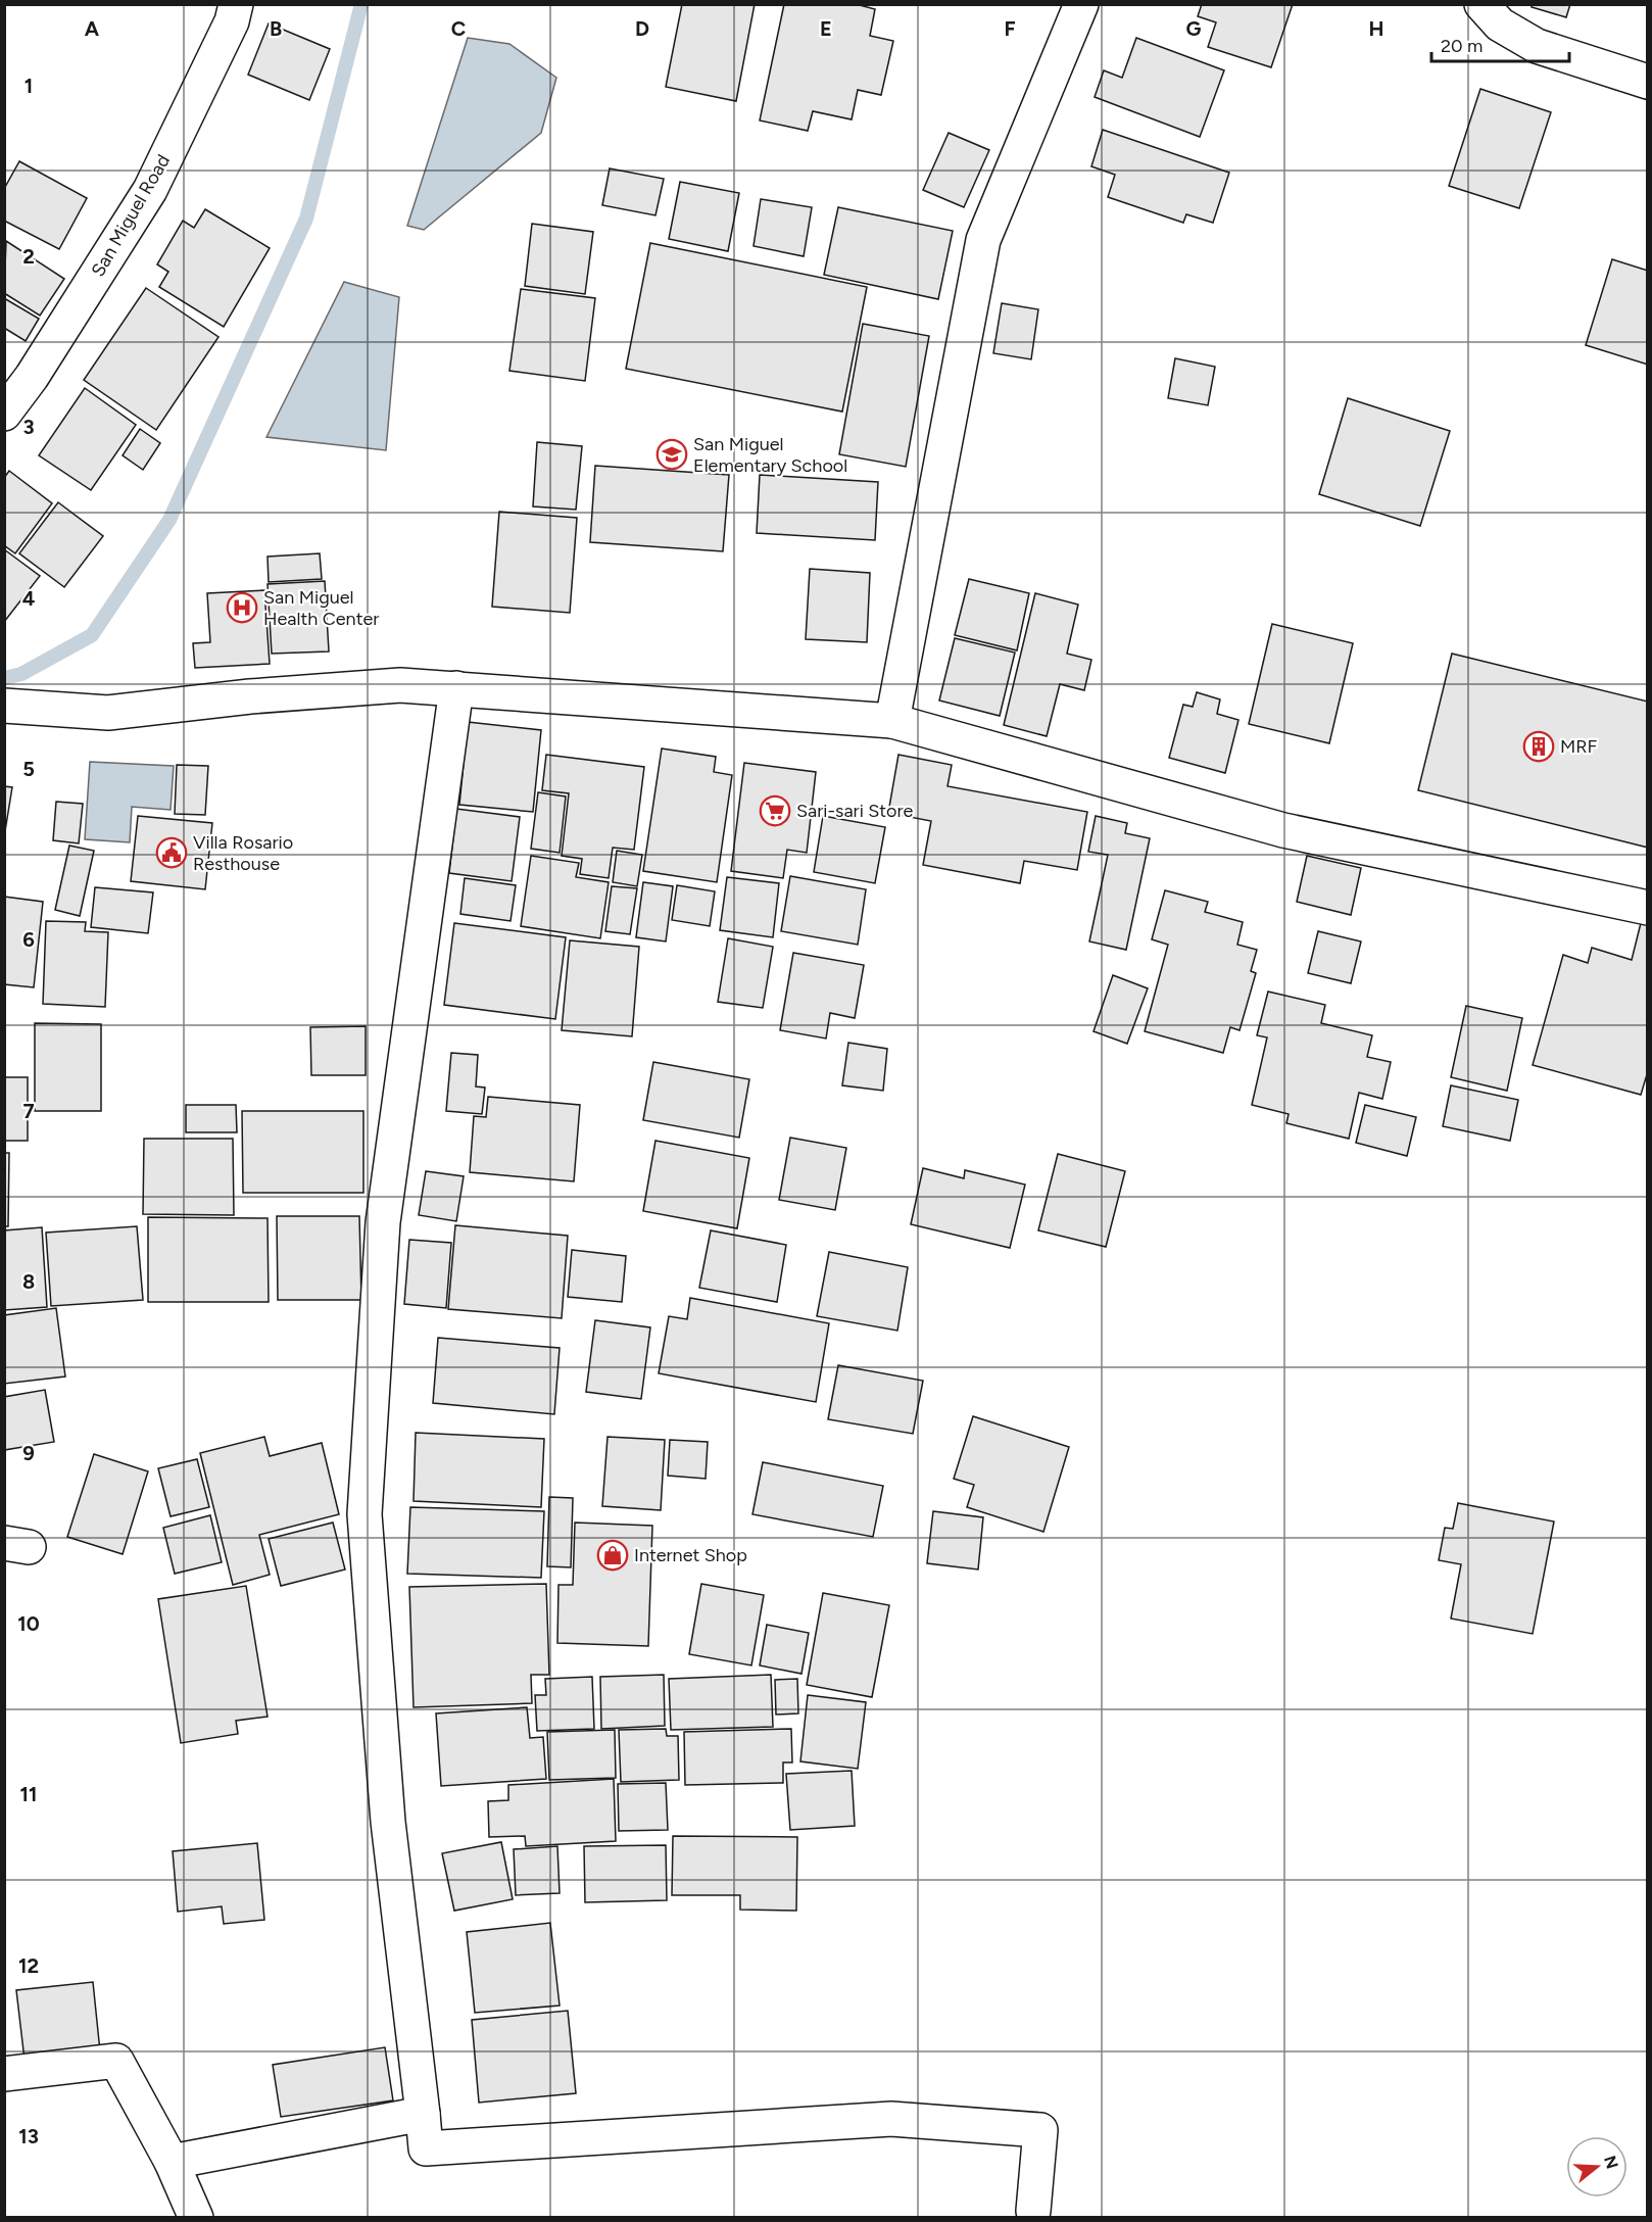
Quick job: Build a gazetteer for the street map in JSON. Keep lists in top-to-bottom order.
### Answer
{
  "streets": {
    "street": ["San Miguel Road"]
  },
  "places": {
    "school or university": ["San Miguel Elementary School"],
    "hospital": ["San Miguel Health Center"],
    "building": ["MRF"],
    "supermarket": ["Sari-sari Store"],
    "public building": ["Villa Rosario Resthouse"],
    "shop": ["Internet Shop"]
  },
  "scale_bar": "20 m",
  "north": "right",
  "grid": {
    "columns": [
      "A",
      "B",
      "C",
      "D",
      "E",
      "F",
      "G",
      "H"
    ],
    "rows": [
      "1",
      "2",
      "3",
      "4",
      "5",
      "6",
      "7",
      "8",
      "9",
      "10",
      "11",
      "12",
      "13"
    ]
  }
}
